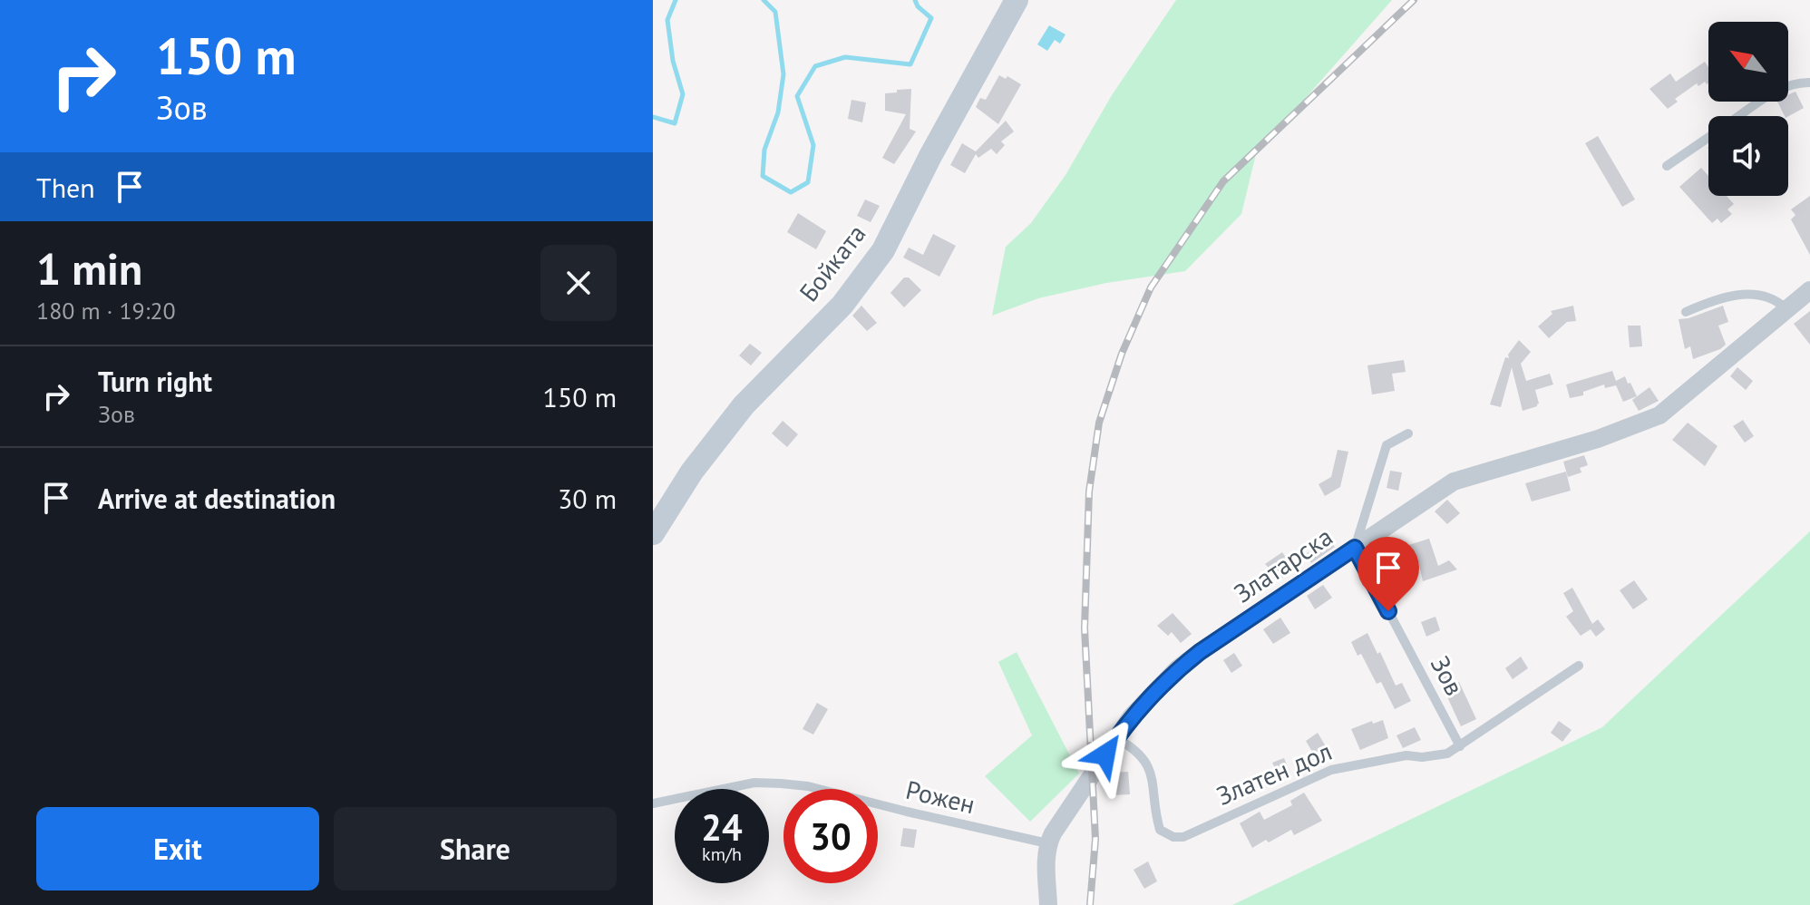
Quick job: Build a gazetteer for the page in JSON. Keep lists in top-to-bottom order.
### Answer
{
  "streets": {
    "street": ["Бойката", "Златарска"],
    "lane": ["Зов", "Златен дол", "Рожен"]
  },
  "crossings": [
    ["Златарска", "Зов"],
    ["Златарска", "Златен дол"],
    ["Златарска", "Рожен"],
    ["Зов", "Златен дол"]
  ],
  "north": "top left",
  "page": {
    "turn": ["150 m", "Зов"],
    "then": "Then",
    "heading": ["1 min", "180 m · 19:20"],
    "list": [
      {
        "name": "Turn right",
        "note": "Зов",
        "value": "150 m"
      },
      {
        "name": "Arrive at destination",
        "value": "30 m"
      }
    ],
    "speed": "24 km/h",
    "limit": "30",
    "buttons": ["Exit", "Share"]
  }
}
